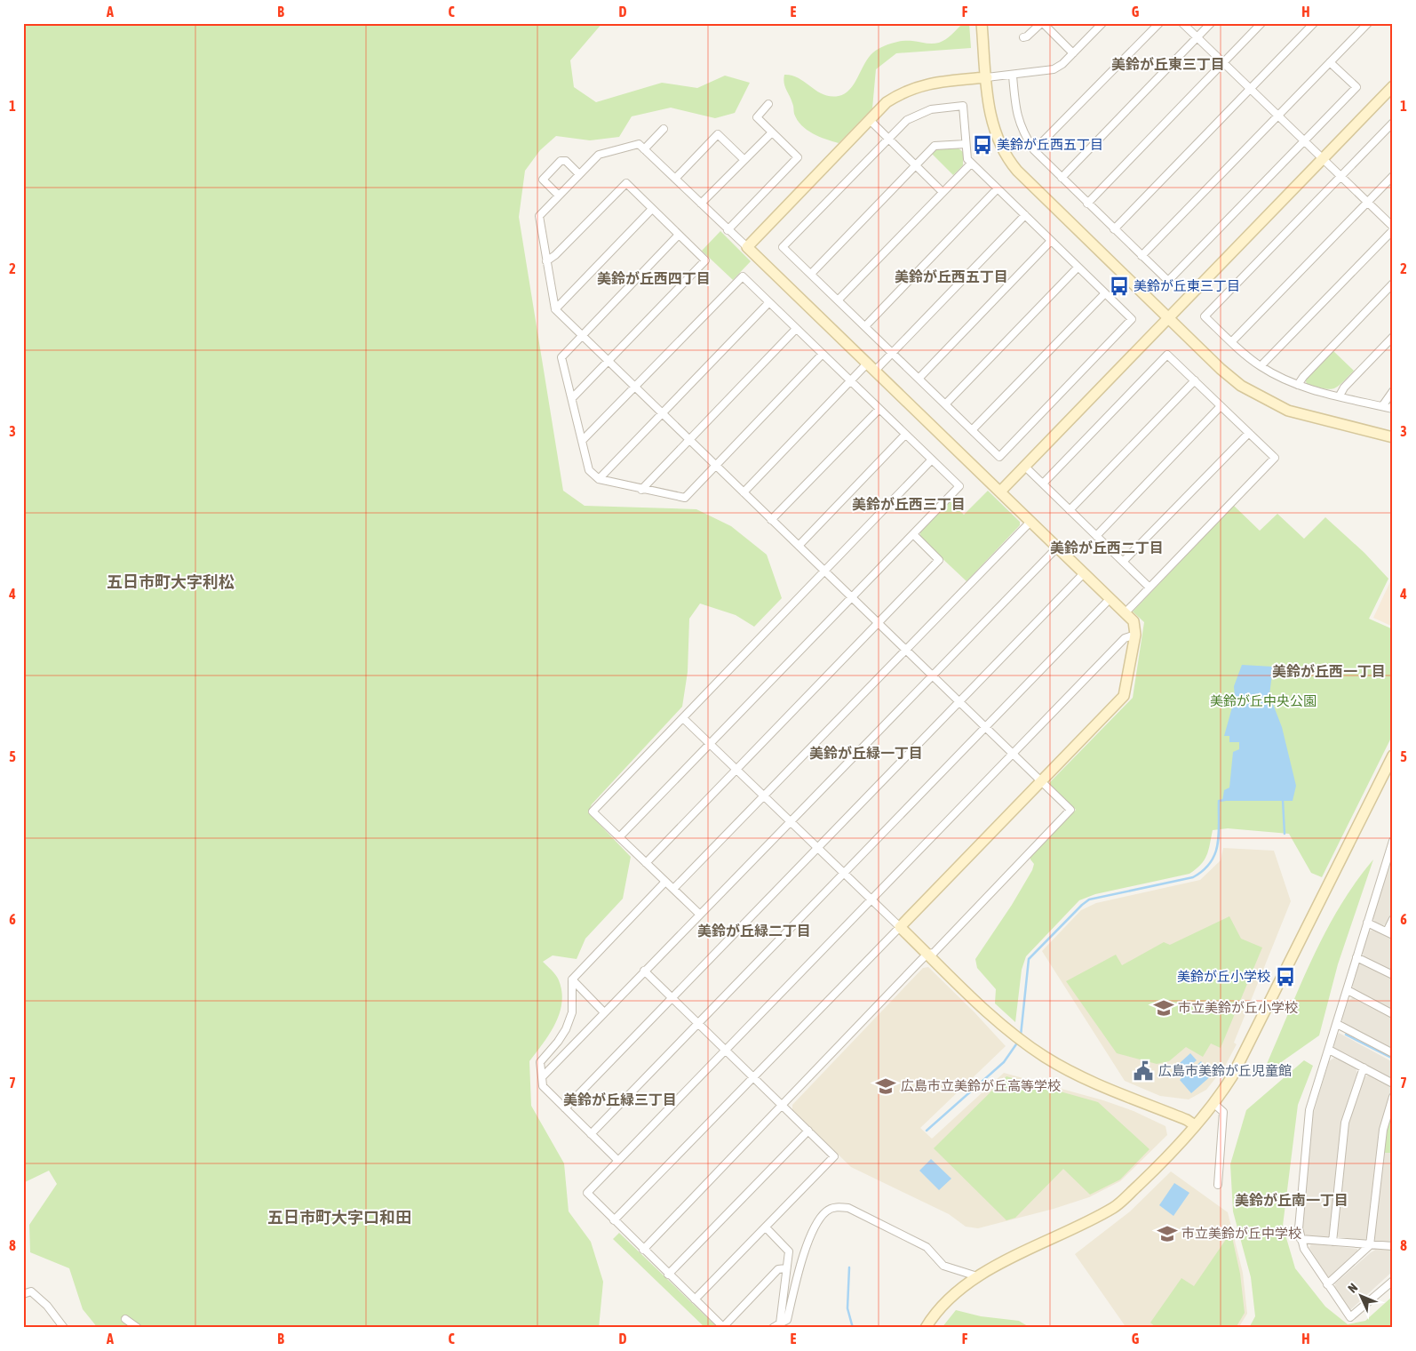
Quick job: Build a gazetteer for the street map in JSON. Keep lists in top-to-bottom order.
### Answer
{
  "districts": [
    "美鈴が丘東三丁目",
    "美鈴が丘西五丁目",
    "美鈴が丘西四丁目",
    "美鈴が丘西三丁目",
    "美鈴が丘西二丁目",
    "五日市町大字利松",
    "美鈴が丘西一丁目",
    "美鈴が丘緑一丁目",
    "美鈴が丘緑二丁目",
    "美鈴が丘緑三丁目",
    "美鈴が丘南一丁目",
    "五日市町大字口和田"
  ],
  "parks": ["美鈴が丘中央公園"],
  "places": {
    "bus stop": ["美鈴が丘西五丁目", "美鈴が丘東三丁目", "美鈴が丘小学校"],
    "school or university": ["市立美鈴が丘小学校", "広島市立美鈴が丘高等学校", "市立美鈴が丘中学校"],
    "public building": ["広島市美鈴が丘児童館"]
  },
  "north": "top left",
  "grid": {
    "columns": [
      "A",
      "B",
      "C",
      "D",
      "E",
      "F",
      "G",
      "H"
    ],
    "rows": [
      "1",
      "2",
      "3",
      "4",
      "5",
      "6",
      "7",
      "8"
    ]
  }
}
